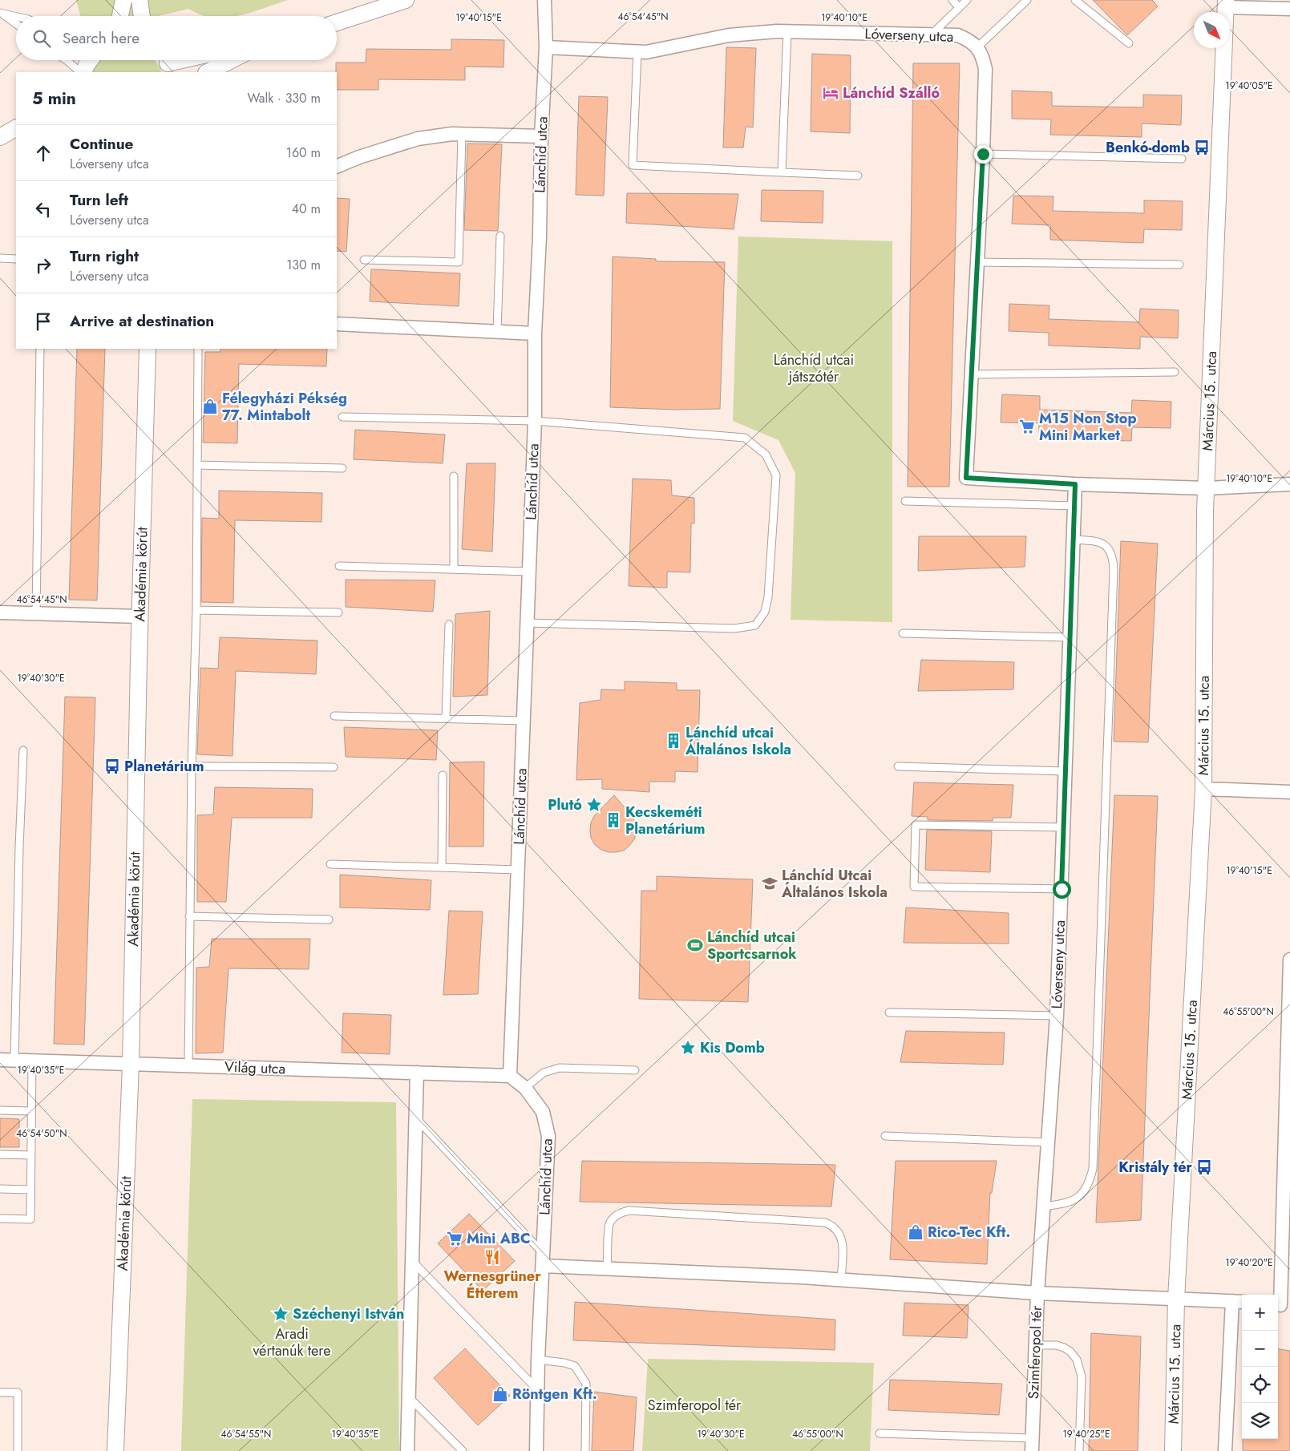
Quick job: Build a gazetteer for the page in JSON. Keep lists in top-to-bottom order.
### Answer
{
  "streets": {
    "street": [
      "Lóverseny utca",
      "Lánchíd utca",
      "Március 15. utca",
      "Akadémia körút",
      "Világ utca",
      "Szimferopol tér"
    ]
  },
  "crossings": [
    ["Lóverseny utca", "Lánchíd utca"],
    ["Lóverseny utca", "Szimferopol tér"],
    ["Lánchíd utca", "Világ utca"],
    ["Lánchíd utca", "Szimferopol tér"],
    ["Akadémia körút", "Világ utca"]
  ],
  "parks": ["Lánchíd utcai játszótér", "Aradi vértanúk tere", "Szimferopol tér"],
  "places": {
    "hotel": ["Lánchíd Szálló"],
    "bus stop": ["Benkó-domb", "Planetárium", "Kristály tér"],
    "shop": ["Félegyházi Pékség 77. Mintabolt", "Rico-Tec Kft.", "Röntgen Kft."],
    "supermarket": ["M15 Non Stop Mini Market", "Mini ABC"],
    "building": ["Lánchíd utcai Általános Iskola", "Kecskeméti Planetárium"],
    "place": ["Plutó", "Kis Domb", "Széchenyi István"],
    "school or university": ["Lánchíd Utcai Általános Iskola"],
    "sports": ["Lánchíd utcai Sportcsarnok"],
    "restaurant": ["Wernesgrüner Étterem"]
  },
  "north": "bottom right",
  "page": {
    "search": "Search here",
    "heading": ["5 min", "Walk · 330 m"],
    "list": [
      ["Continue", "Lóverseny utca", "160 m"],
      ["Turn left", "Lóverseny utca", "40 m"],
      ["Turn right", "Lóverseny utca", "130 m"],
      "Arrive at destination"
    ],
    "map_buttons": ["+", "−"]
  },
  "coordinates": [
    "46°54'45\"N",
    "19°40'10\"E",
    "19°40'15\"E",
    "19°40'05\"E",
    "19°40'30\"E",
    "46°55'00\"N",
    "19°40'35\"E",
    "46°54'50\"N",
    "19°40'20\"E",
    "19°40'25\"E",
    "46°54'55\"N"
  ]
}
